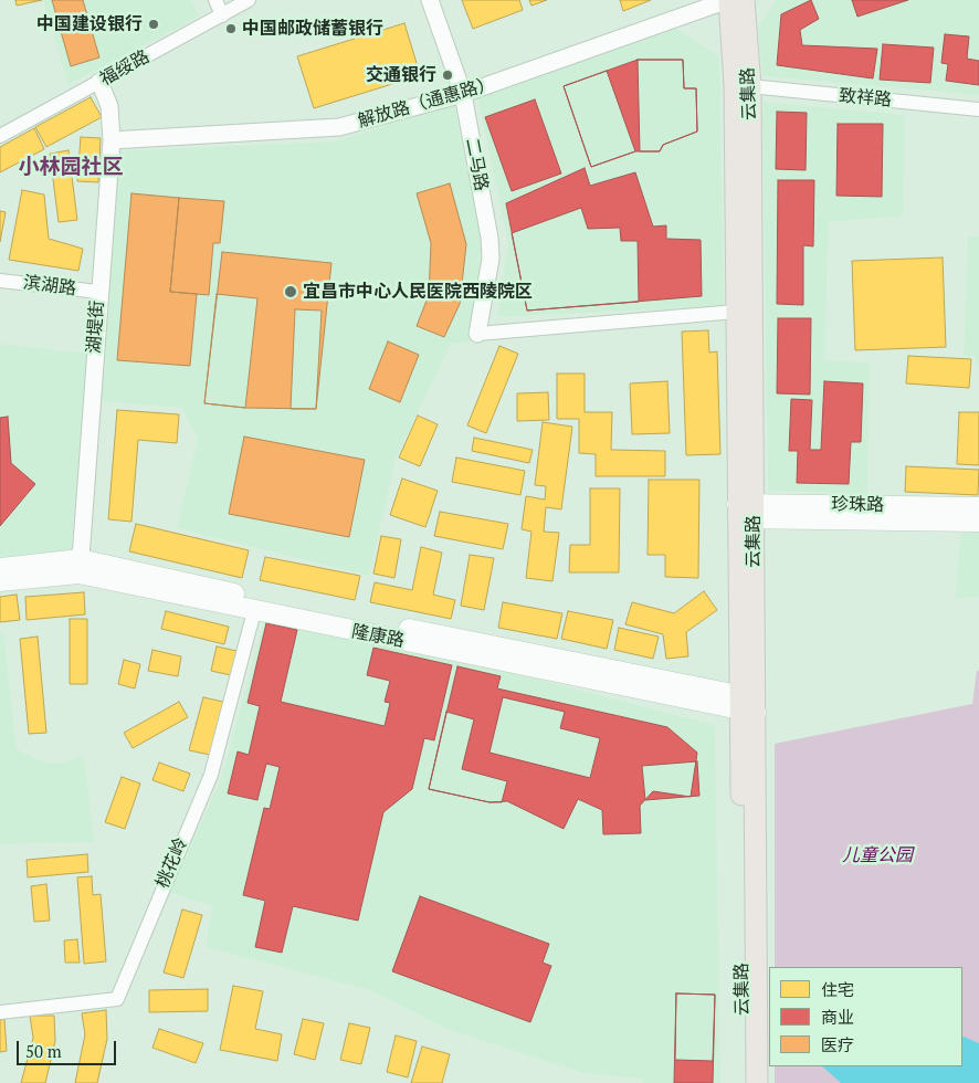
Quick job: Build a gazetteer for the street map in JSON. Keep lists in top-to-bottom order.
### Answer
{
  "streets": {
    "main road": ["云集路", "珍珠路", "隆康路"],
    "street": [
      "福绥路",
      "致祥路",
      "解放路（通惠路）",
      "二马路",
      "滨湖路",
      "湖堤街",
      "桃花岭"
    ]
  },
  "crossings": [
    ["福绥路", "湖堤街"],
    ["云集路", "致祥路"],
    ["云集路", "解放路（通惠路）"],
    ["云集路", "珍珠路"],
    ["云集路", "隆康路"],
    ["解放路（通惠路）", "二马路"],
    ["解放路（通惠路）", "湖堤街"],
    ["滨湖路", "湖堤街"],
    ["湖堤街", "隆康路"],
    ["隆康路", "桃花岭"]
  ],
  "districts": ["小林园社区"],
  "parks": ["儿童公园"],
  "places": [
    "中国建设银行",
    "中国邮政储蓄银行",
    "交通银行",
    "宜昌市中心人民医院西陵院区"
  ],
  "legend": ["住宅", "商业", "医疗"],
  "scale_bar": "50 m"
}
